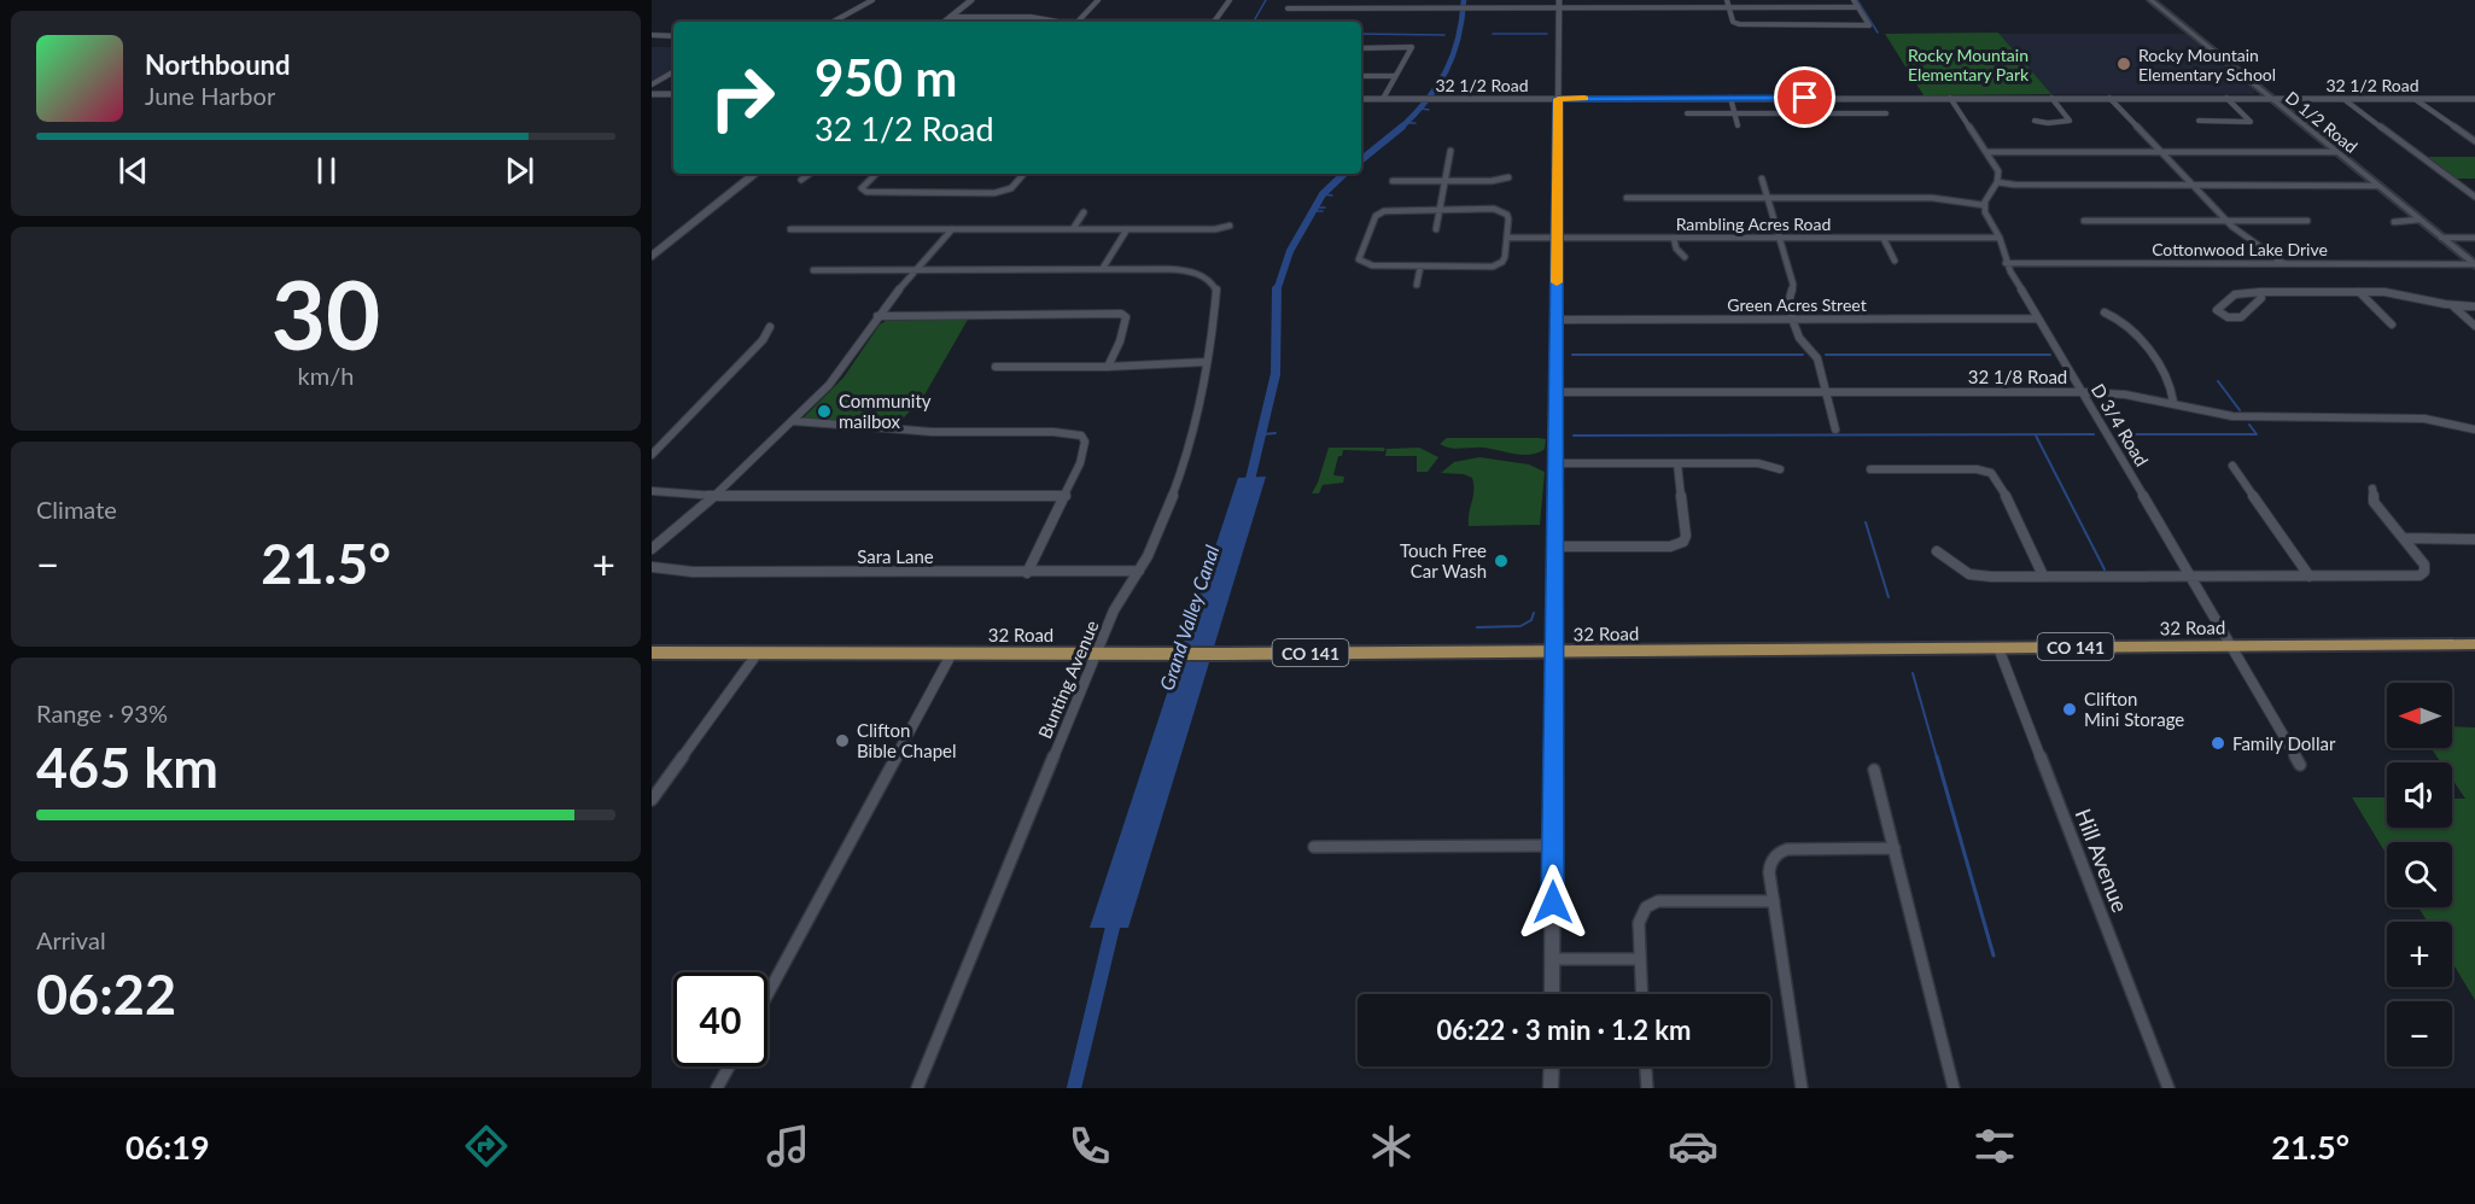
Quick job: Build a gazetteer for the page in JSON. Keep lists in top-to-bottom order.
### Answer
{
  "streets": {
    "main road": ["D 1/2 Road", "32 Road", "CO 141"],
    "street": [
      "32 1/2 Road",
      "Rambling Acres Road",
      "Cottonwood Lake Drive",
      "Green Acres Street",
      "32 1/8 Road",
      "D 3/4 Road",
      "Sara Lane",
      "Bunting Avenue",
      "Hill Avenue"
    ]
  },
  "crossings": [
    ["32 1/2 Road", "D 1/2 Road"],
    ["D 1/2 Road", "Cottonwood Lake Drive"],
    ["Rambling Acres Road", "D 3/4 Road"],
    ["Cottonwood Lake Drive", "D 3/4 Road"],
    ["Green Acres Street", "D 3/4 Road"],
    ["32 1/8 Road", "D 3/4 Road"],
    ["D 3/4 Road", "32 Road"],
    ["Sara Lane", "Bunting Avenue"],
    ["32 Road", "Bunting Avenue"],
    ["32 Road", "Hill Avenue"]
  ],
  "water": ["Grand Valley Canal"],
  "parks": ["Rocky Mountain Elementary Park"],
  "places": [
    "Rocky Mountain Elementary School",
    "Community mailbox",
    "Touch Free Car Wash",
    "Clifton Mini Storage",
    "Clifton Bible Chapel",
    "Family Dollar"
  ],
  "north": "left",
  "page": {
    "turn": ["950 m", "32 1/2 Road"],
    "song": ["Northbound", "June Harbor"],
    "tile": [
      ["30", "km/h"],
      "Climate",
      ["Range · 93%", "465 km"],
      ["Arrival", "06:22"]
    ],
    "heat": ["−", "21.5°", "+"],
    "map_buttons": ["+", "−"],
    "limit": "40",
    "trip": "06:22 · 3 min · 1.2 km",
    "tabs": ["06:19", "21.5°"]
  }
}
